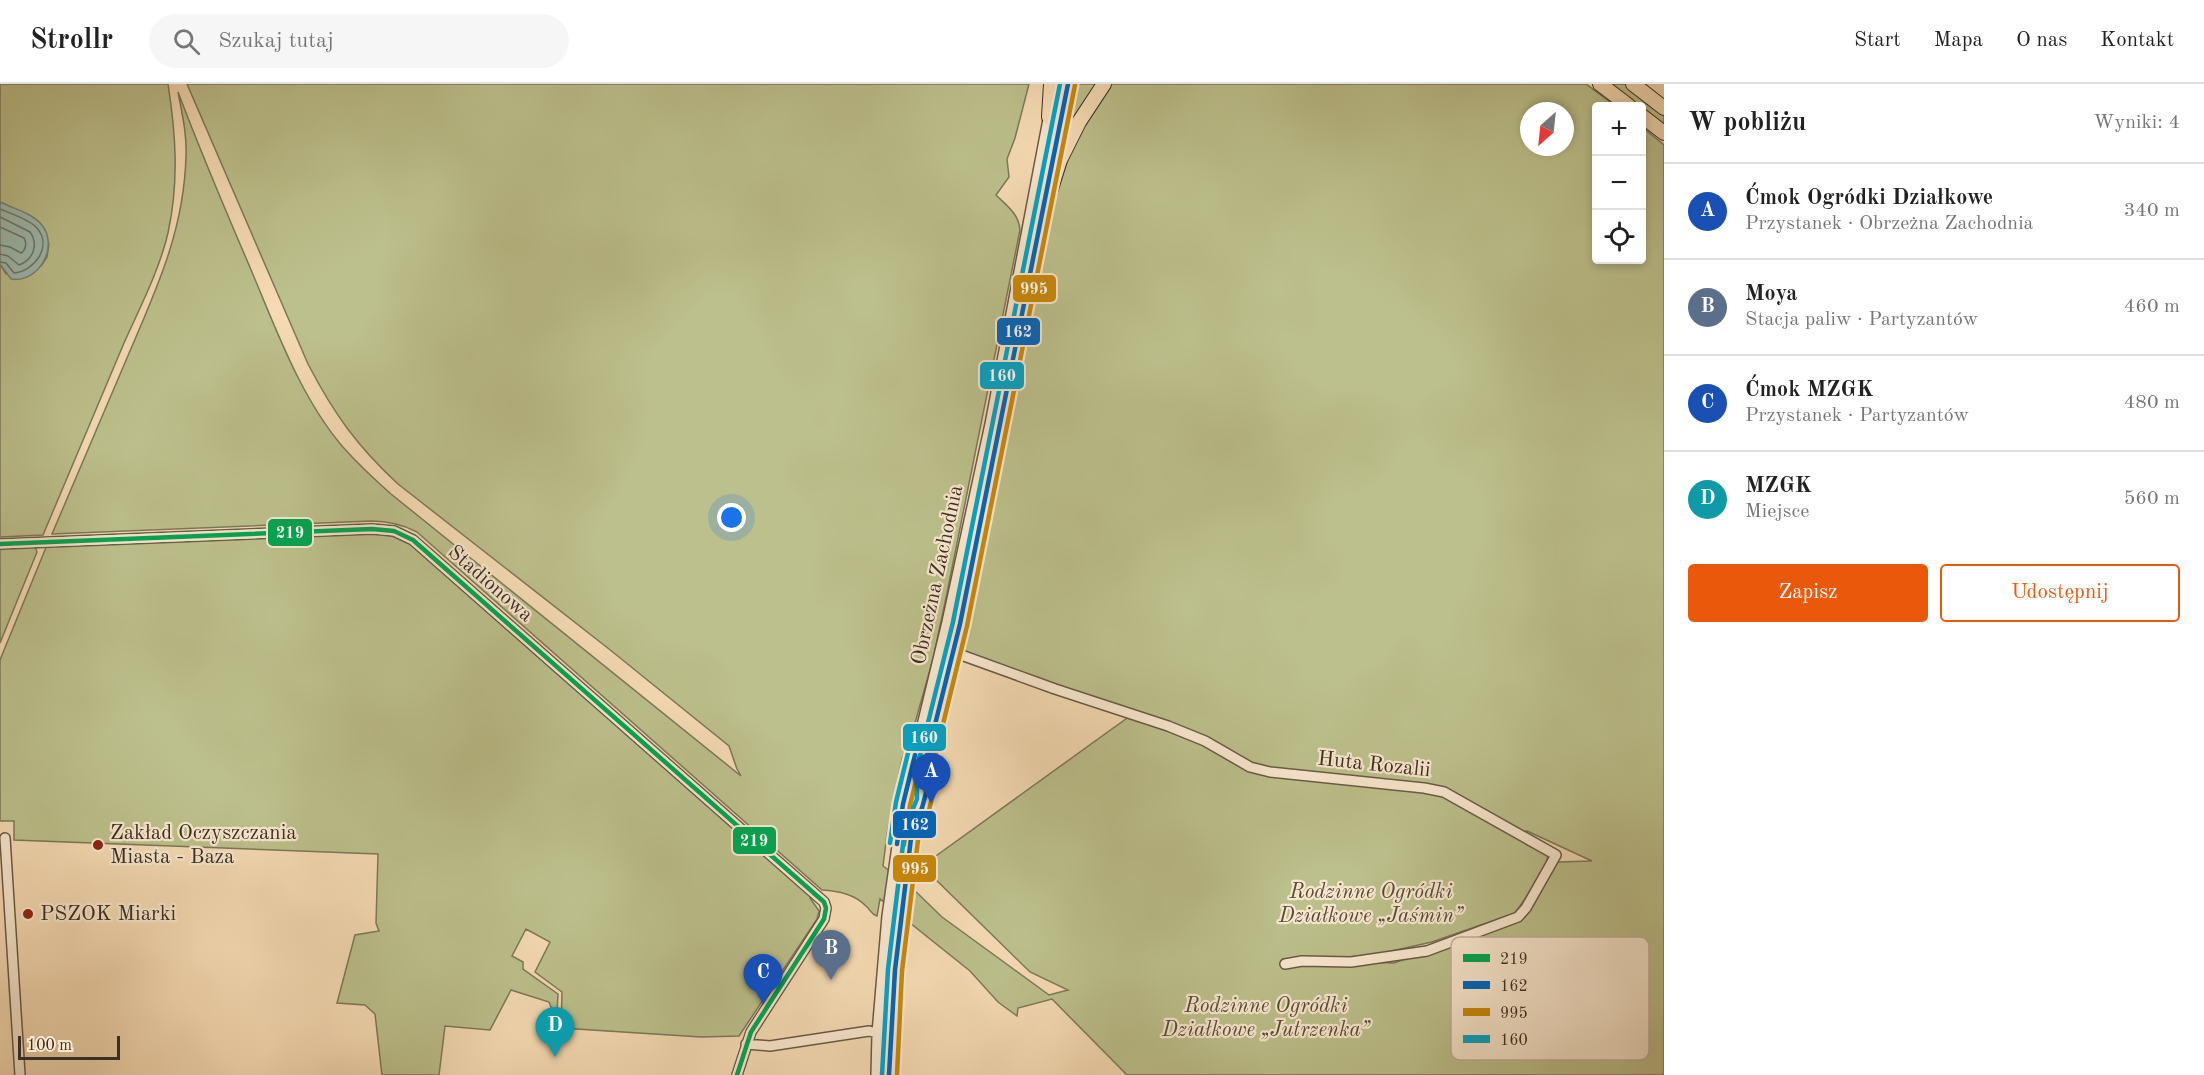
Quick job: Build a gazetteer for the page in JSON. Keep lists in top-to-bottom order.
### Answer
{
  "streets": {
    "street": ["Obrzeżna Zachodnia", "Stadionowa", "Huta Rozalii"]
  },
  "crossings": [
    ["Obrzeżna Zachodnia", "Huta Rozalii"]
  ],
  "parks": ["Rodzinne Ogródki Działkowe „Jaśmin”", "Rodzinne Ogródki Działkowe „Jutrzenka”"],
  "places": ["Zakład Oczyszczania Miasta - Baza", "PSZOK Miarki"],
  "lines": [
    "transit line 162",
    "transit line 160",
    "transit line 995",
    "transit line 219"
  ],
  "legend": [
    "219",
    "162",
    "995",
    "160"
  ],
  "scale_bar": "100 m",
  "north": "bottom left",
  "page": {
    "header": "Strollr",
    "search": "Szukaj tutaj",
    "nav": [
      "Start",
      "Mapa",
      "O nas",
      "Kontakt"
    ],
    "heading": ["W pobliżu", "Wyniki: 4"],
    "map_buttons": ["+", "−"],
    "list": [
      {
        "mark": "A",
        "name": "Ćmok Ogródki Działkowe",
        "note": "Przystanek · Obrzeżna Zachodnia",
        "value": "340 m"
      },
      {
        "mark": "B",
        "name": "Moya",
        "note": "Stacja paliw · Partyzantów",
        "value": "460 m"
      },
      {
        "mark": "C",
        "name": "Ćmok MZGK",
        "note": "Przystanek · Partyzantów",
        "value": "480 m"
      },
      {
        "mark": "D",
        "name": "MZGK",
        "note": "Miejsce",
        "value": "560 m"
      }
    ],
    "buttons": ["Zapisz", "Udostępnij"],
    "pins": [
      "A",
      "B",
      "C",
      "D"
    ],
    "scale": "100 m"
  }
}
